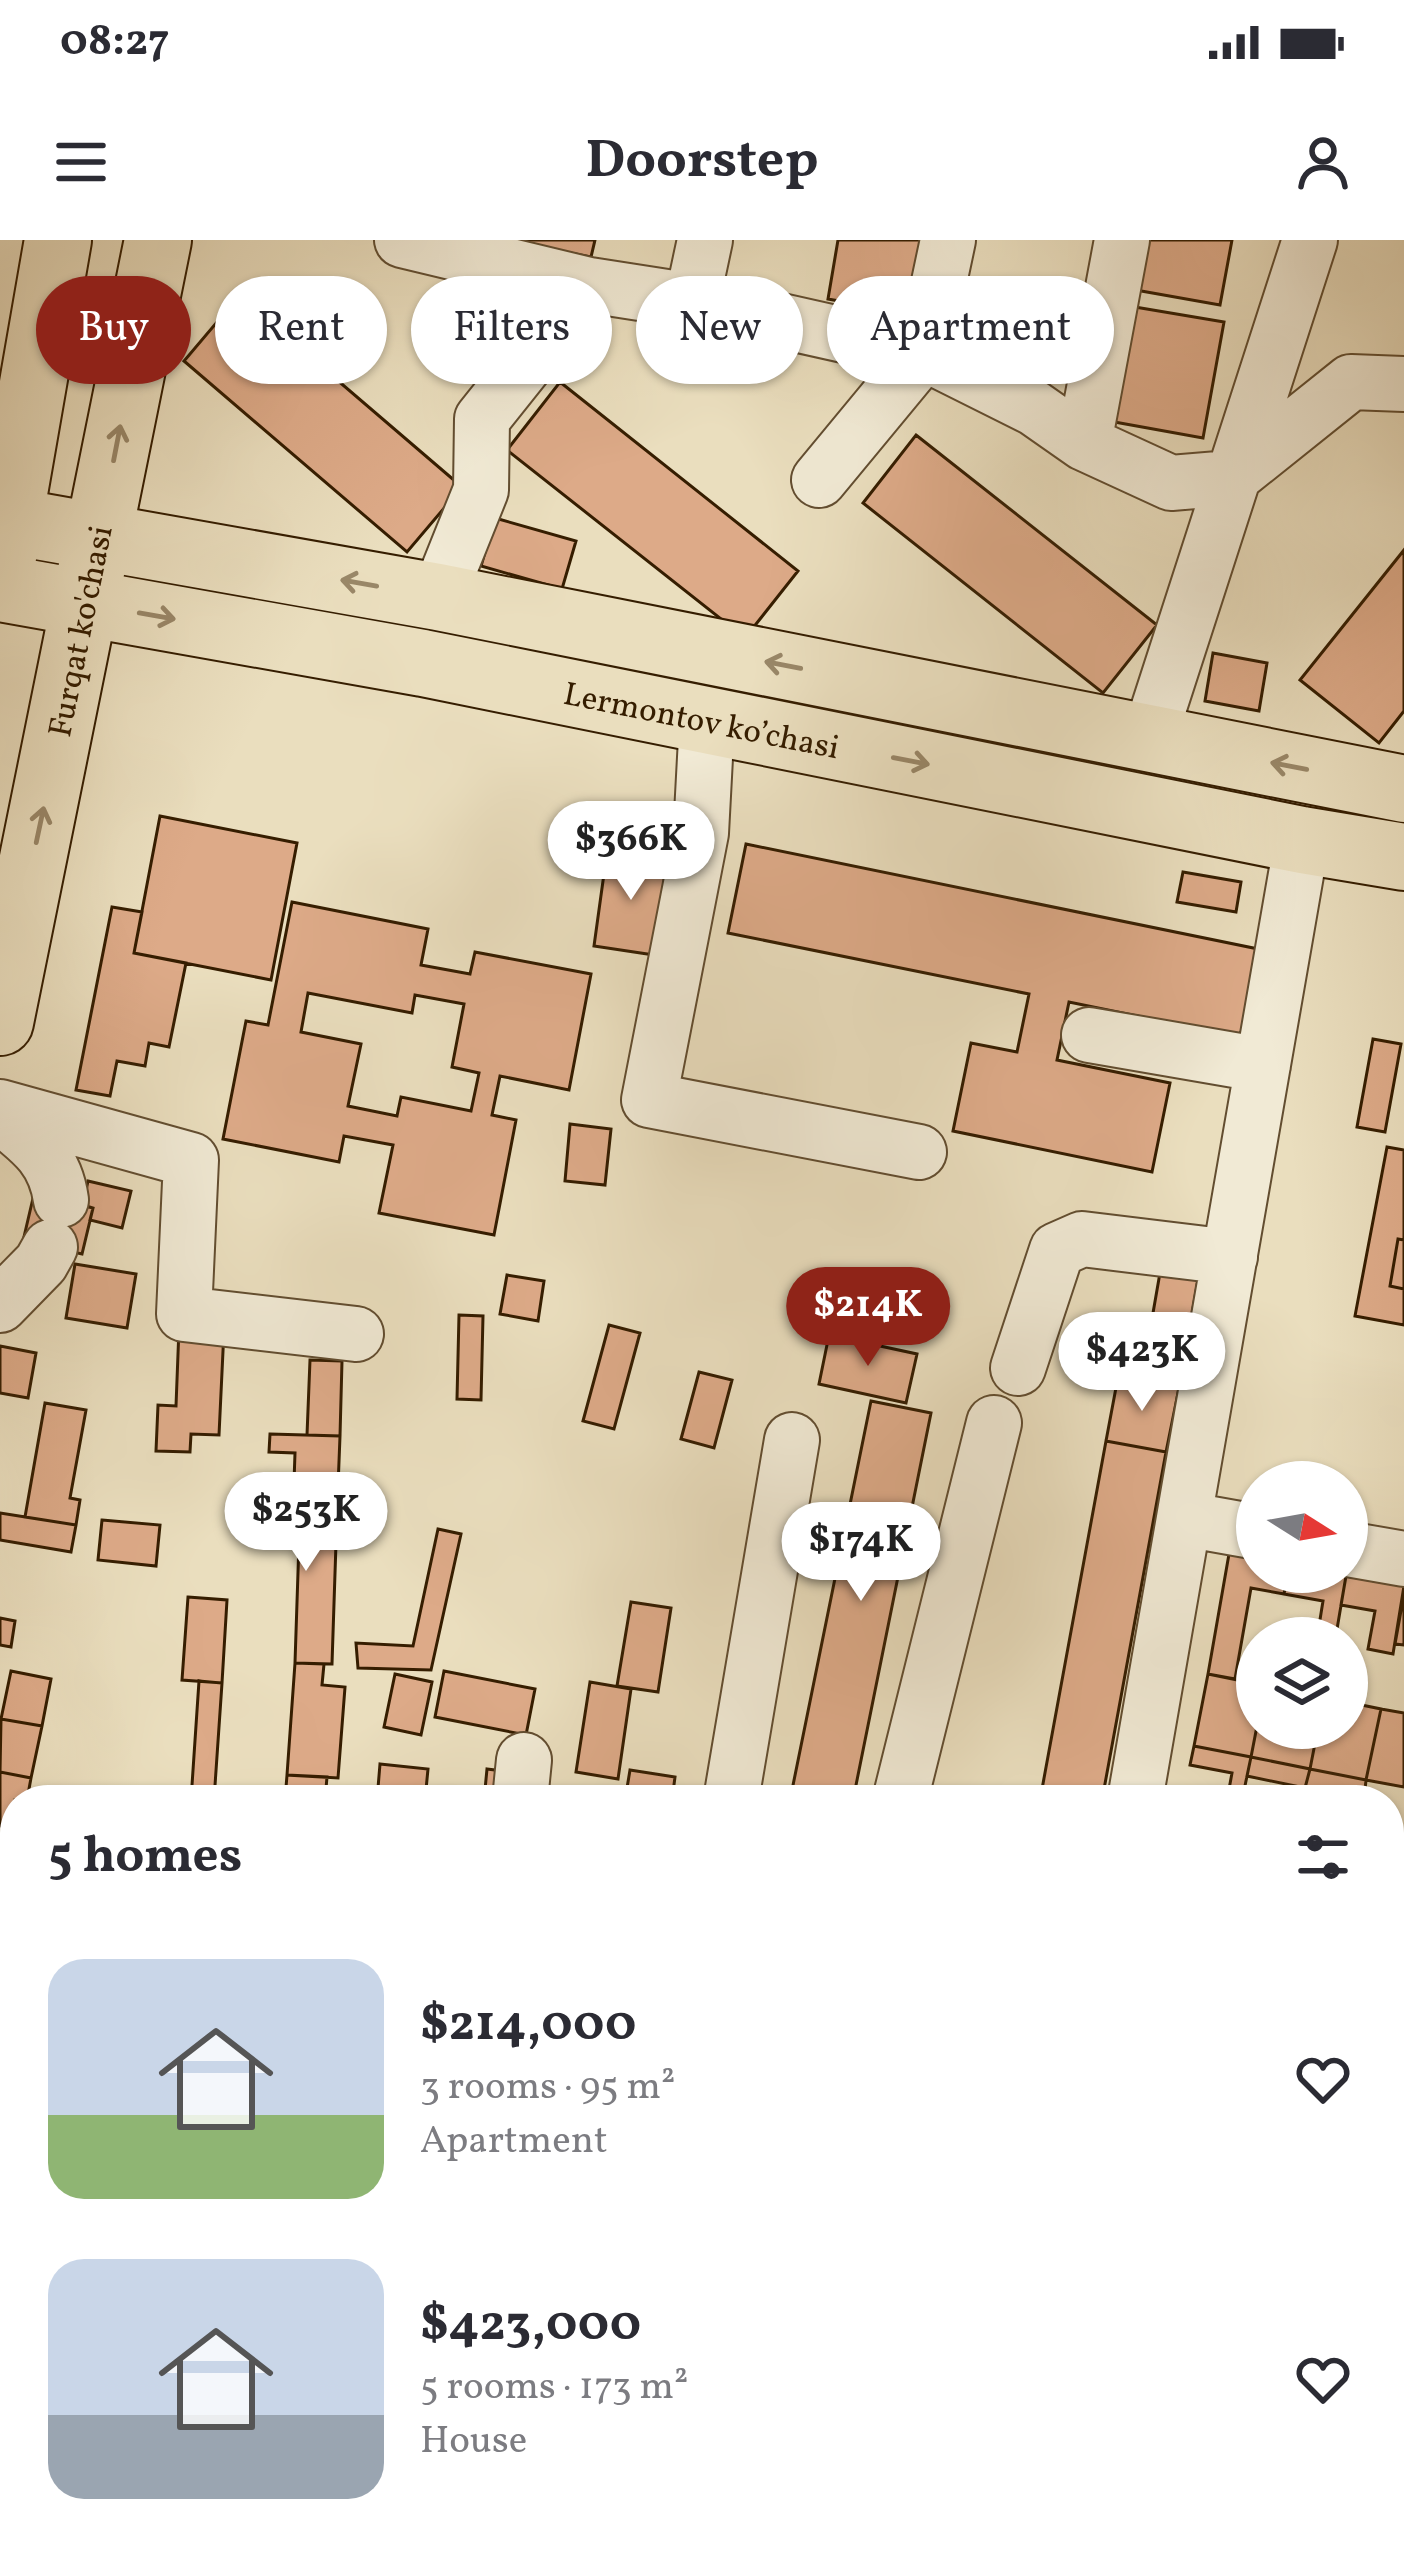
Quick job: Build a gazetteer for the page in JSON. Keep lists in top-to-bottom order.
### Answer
{
  "streets": {
    "main road": ["Furqat ko'chasi", "Lermontov ko’chasi"]
  },
  "crossings": [
    ["Furqat ko'chasi", "Lermontov ko’chasi"]
  ],
  "north": "right",
  "page": {
    "status": "08:27",
    "header": "Doorstep",
    "chip": [
      "Buy",
      "Rent",
      "Filters",
      "New",
      "Apartment"
    ],
    "price": [
      "$366K",
      "$214K",
      "$423K",
      "$253K",
      "$174K"
    ],
    "heading": "5 homes",
    "list": [
      {
        "name": "$214,000",
        "note": "3 rooms · 95 m² · Apartment"
      },
      {
        "name": "$423,000",
        "note": "5 rooms · 173 m² · House"
      }
    ]
  }
}
